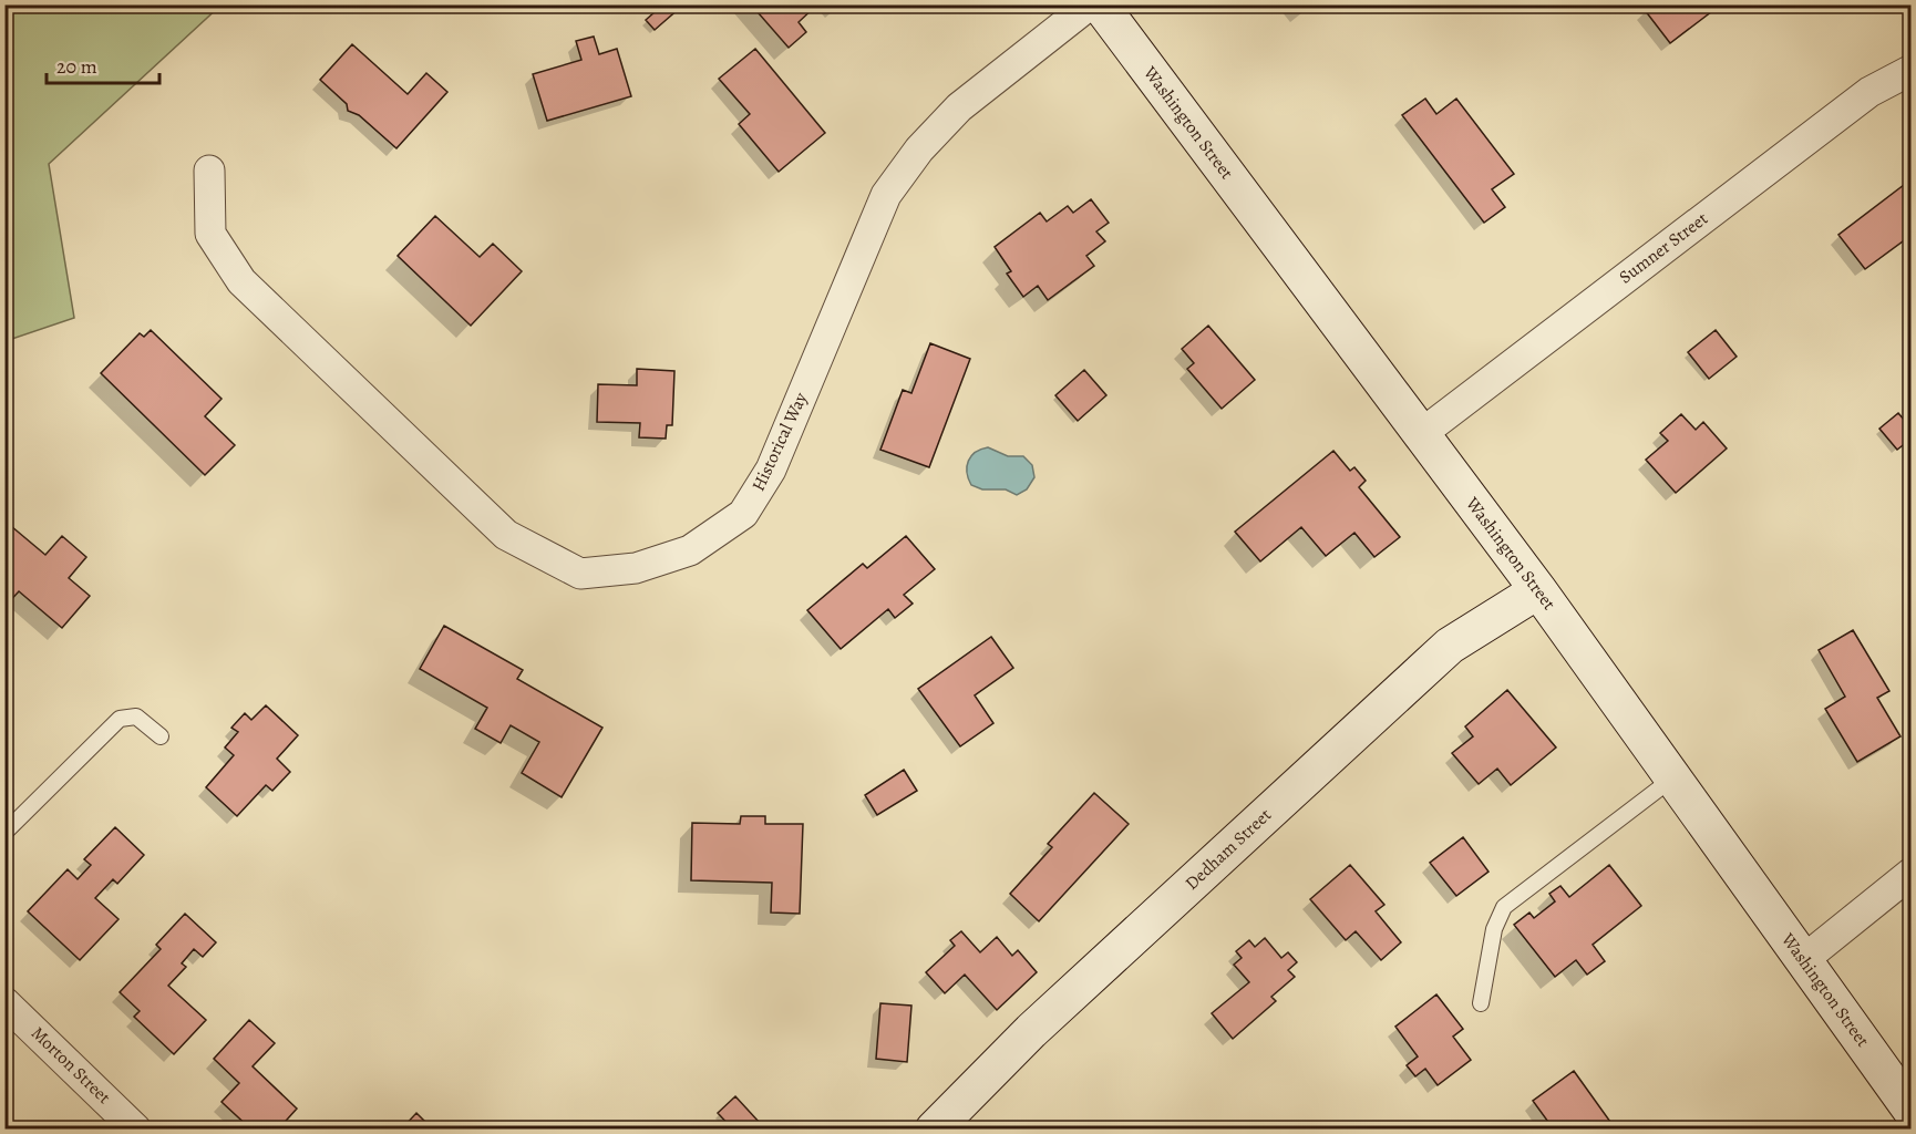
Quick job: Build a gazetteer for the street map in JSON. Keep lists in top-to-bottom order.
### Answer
{
  "streets": {
    "main road": ["Washington Street", "Dedham Street"],
    "street": ["Sumner Street", "Historical Way", "Morton Street"]
  },
  "crossings": [
    ["Washington Street", "Sumner Street"],
    ["Washington Street", "Dedham Street"]
  ],
  "scale_bar": "20 m"
}
